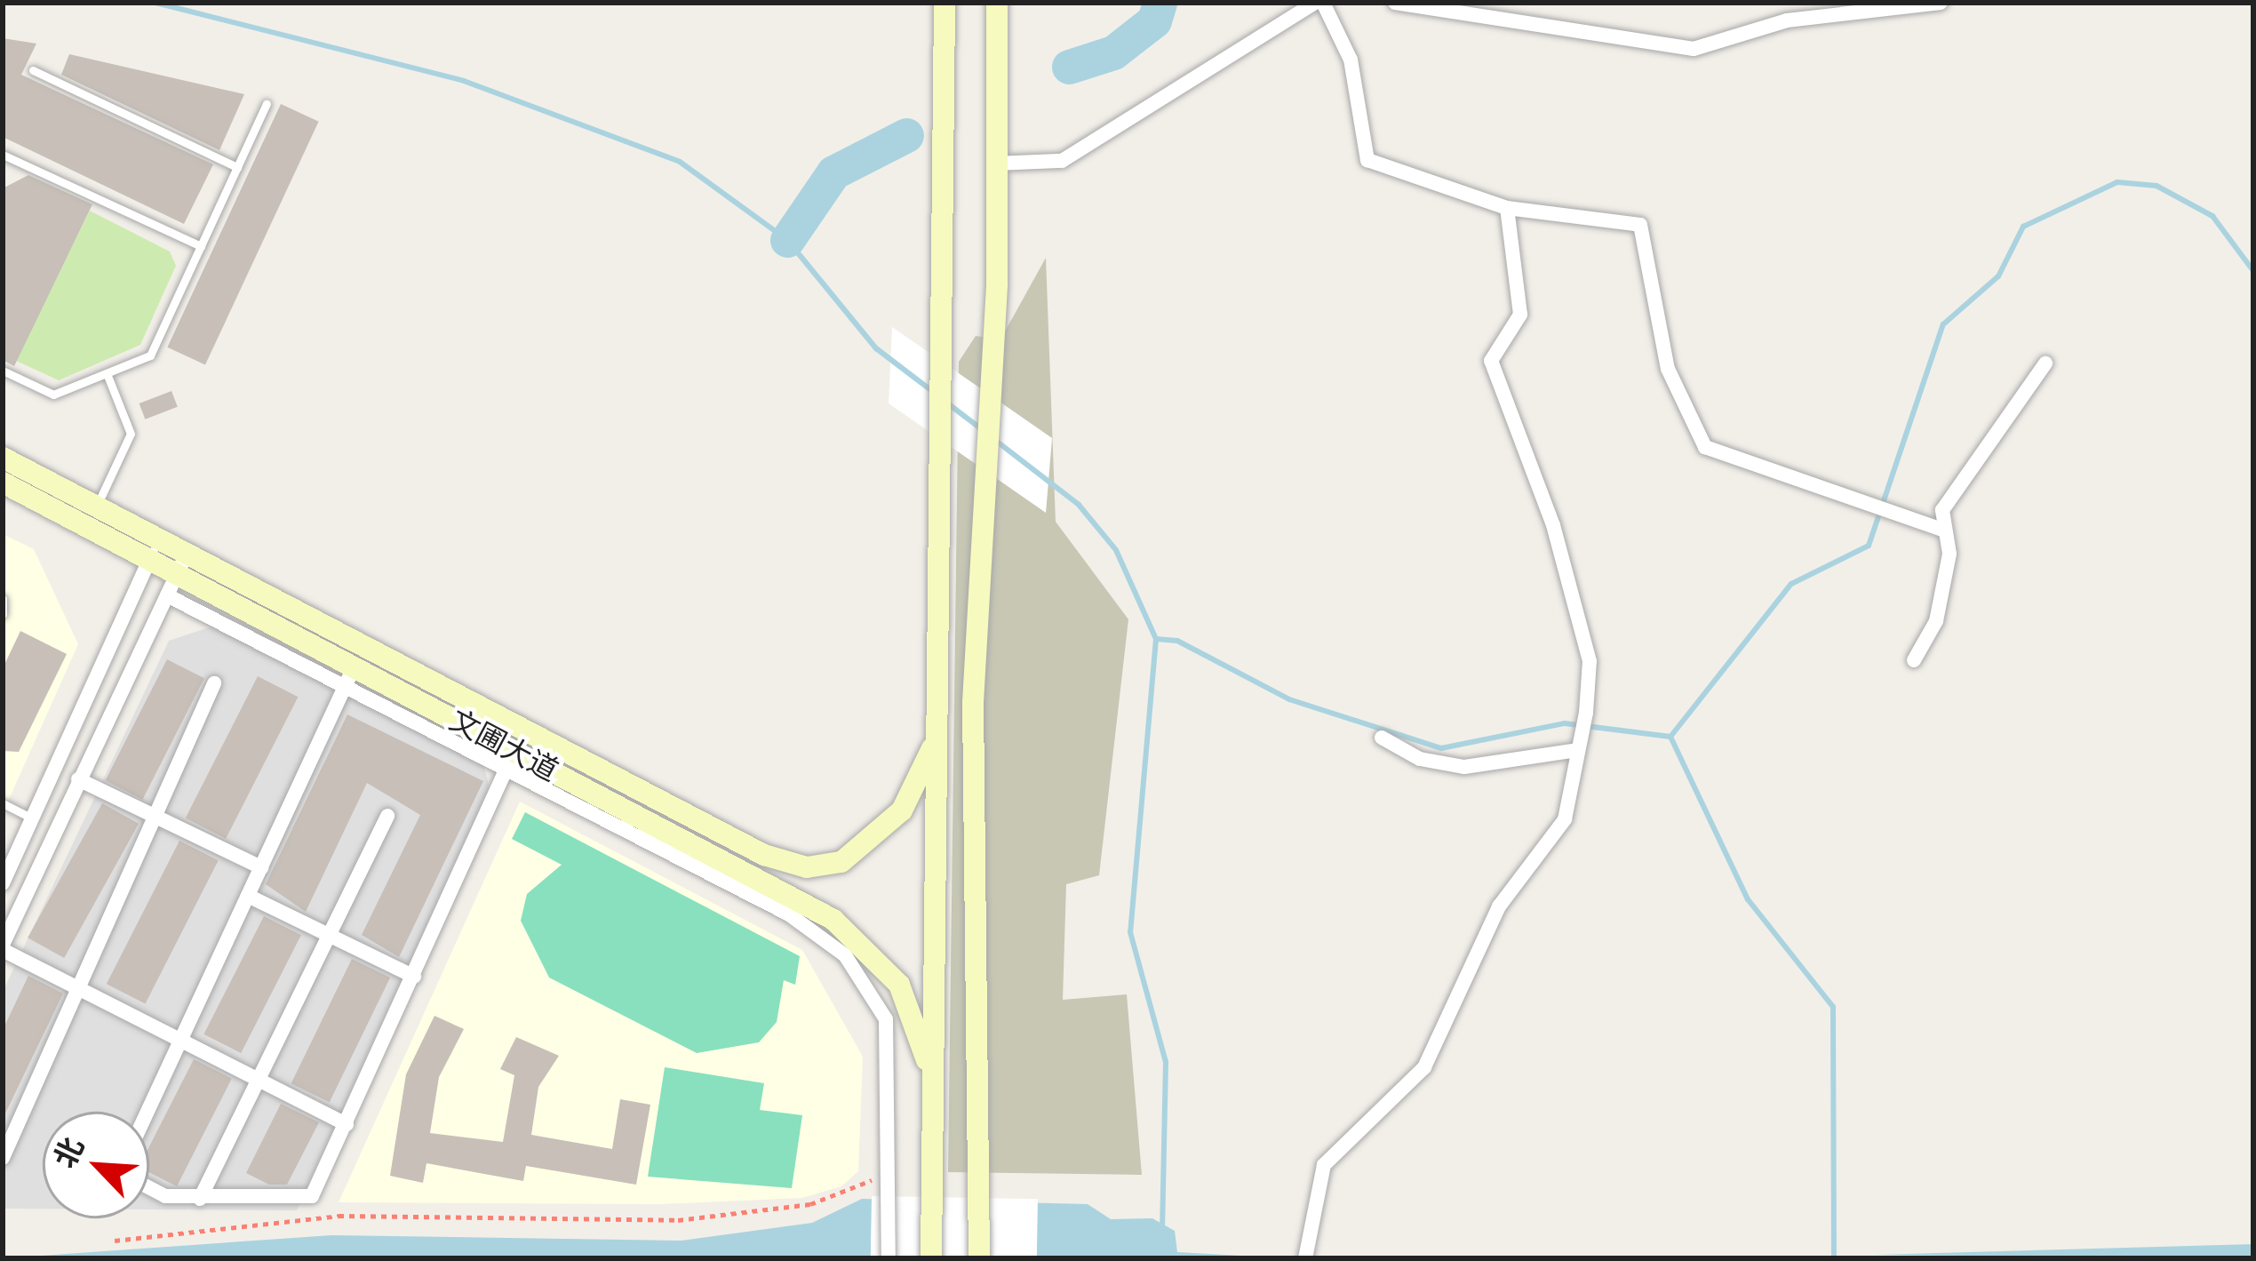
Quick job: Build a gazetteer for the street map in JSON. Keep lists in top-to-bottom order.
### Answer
{
  "streets": {
    "main road": ["文圃大道"]
  },
  "north": "top left"
}
